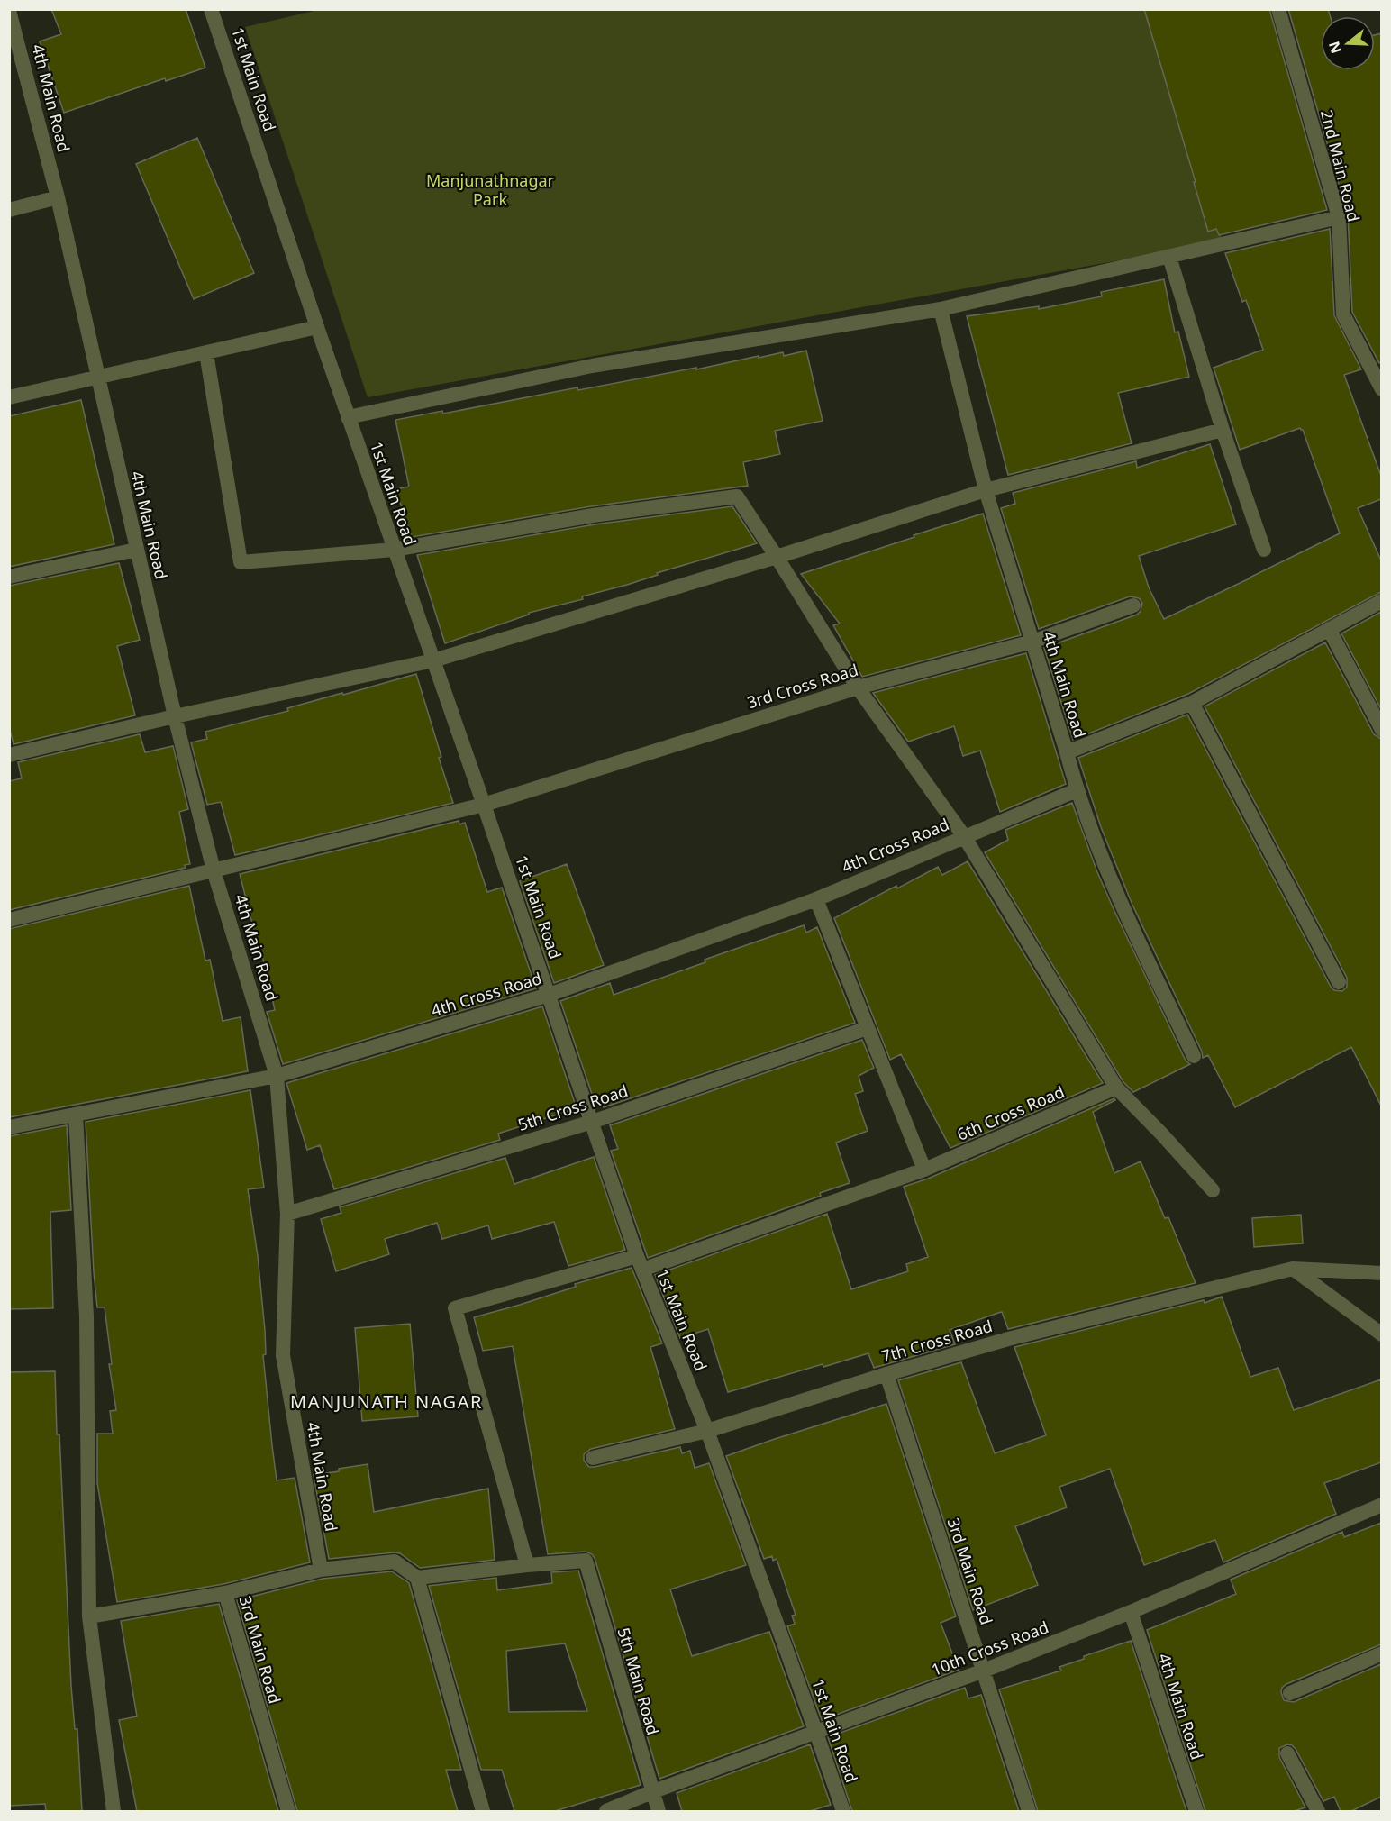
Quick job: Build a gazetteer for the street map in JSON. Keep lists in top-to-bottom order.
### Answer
{
  "streets": {
    "street": [
      "1st Main Road",
      "4th Main Road",
      "2nd Main Road",
      "3rd Cross Road",
      "4th Cross Road",
      "5th Cross Road",
      "6th Cross Road",
      "7th Cross Road",
      "3rd Main Road",
      "10th Cross Road",
      "5th Main Road"
    ]
  },
  "crossings": [
    ["1st Main Road", "3rd Cross Road"],
    ["1st Main Road", "4th Cross Road"],
    ["1st Main Road", "5th Cross Road"],
    ["1st Main Road", "6th Cross Road"],
    ["1st Main Road", "7th Cross Road"],
    ["1st Main Road", "10th Cross Road"],
    ["4th Main Road", "3rd Cross Road"],
    ["4th Main Road", "4th Cross Road"],
    ["4th Main Road", "5th Cross Road"],
    ["4th Main Road", "3rd Main Road"],
    ["4th Main Road", "10th Cross Road"],
    ["6th Cross Road", "5th Main Road"],
    ["7th Cross Road", "3rd Main Road"],
    ["3rd Main Road", "10th Cross Road"],
    ["10th Cross Road", "5th Main Road"]
  ],
  "districts": ["MANJUNATH NAGAR"],
  "parks": ["Manjunathnagar Park"],
  "north": "left"
}
